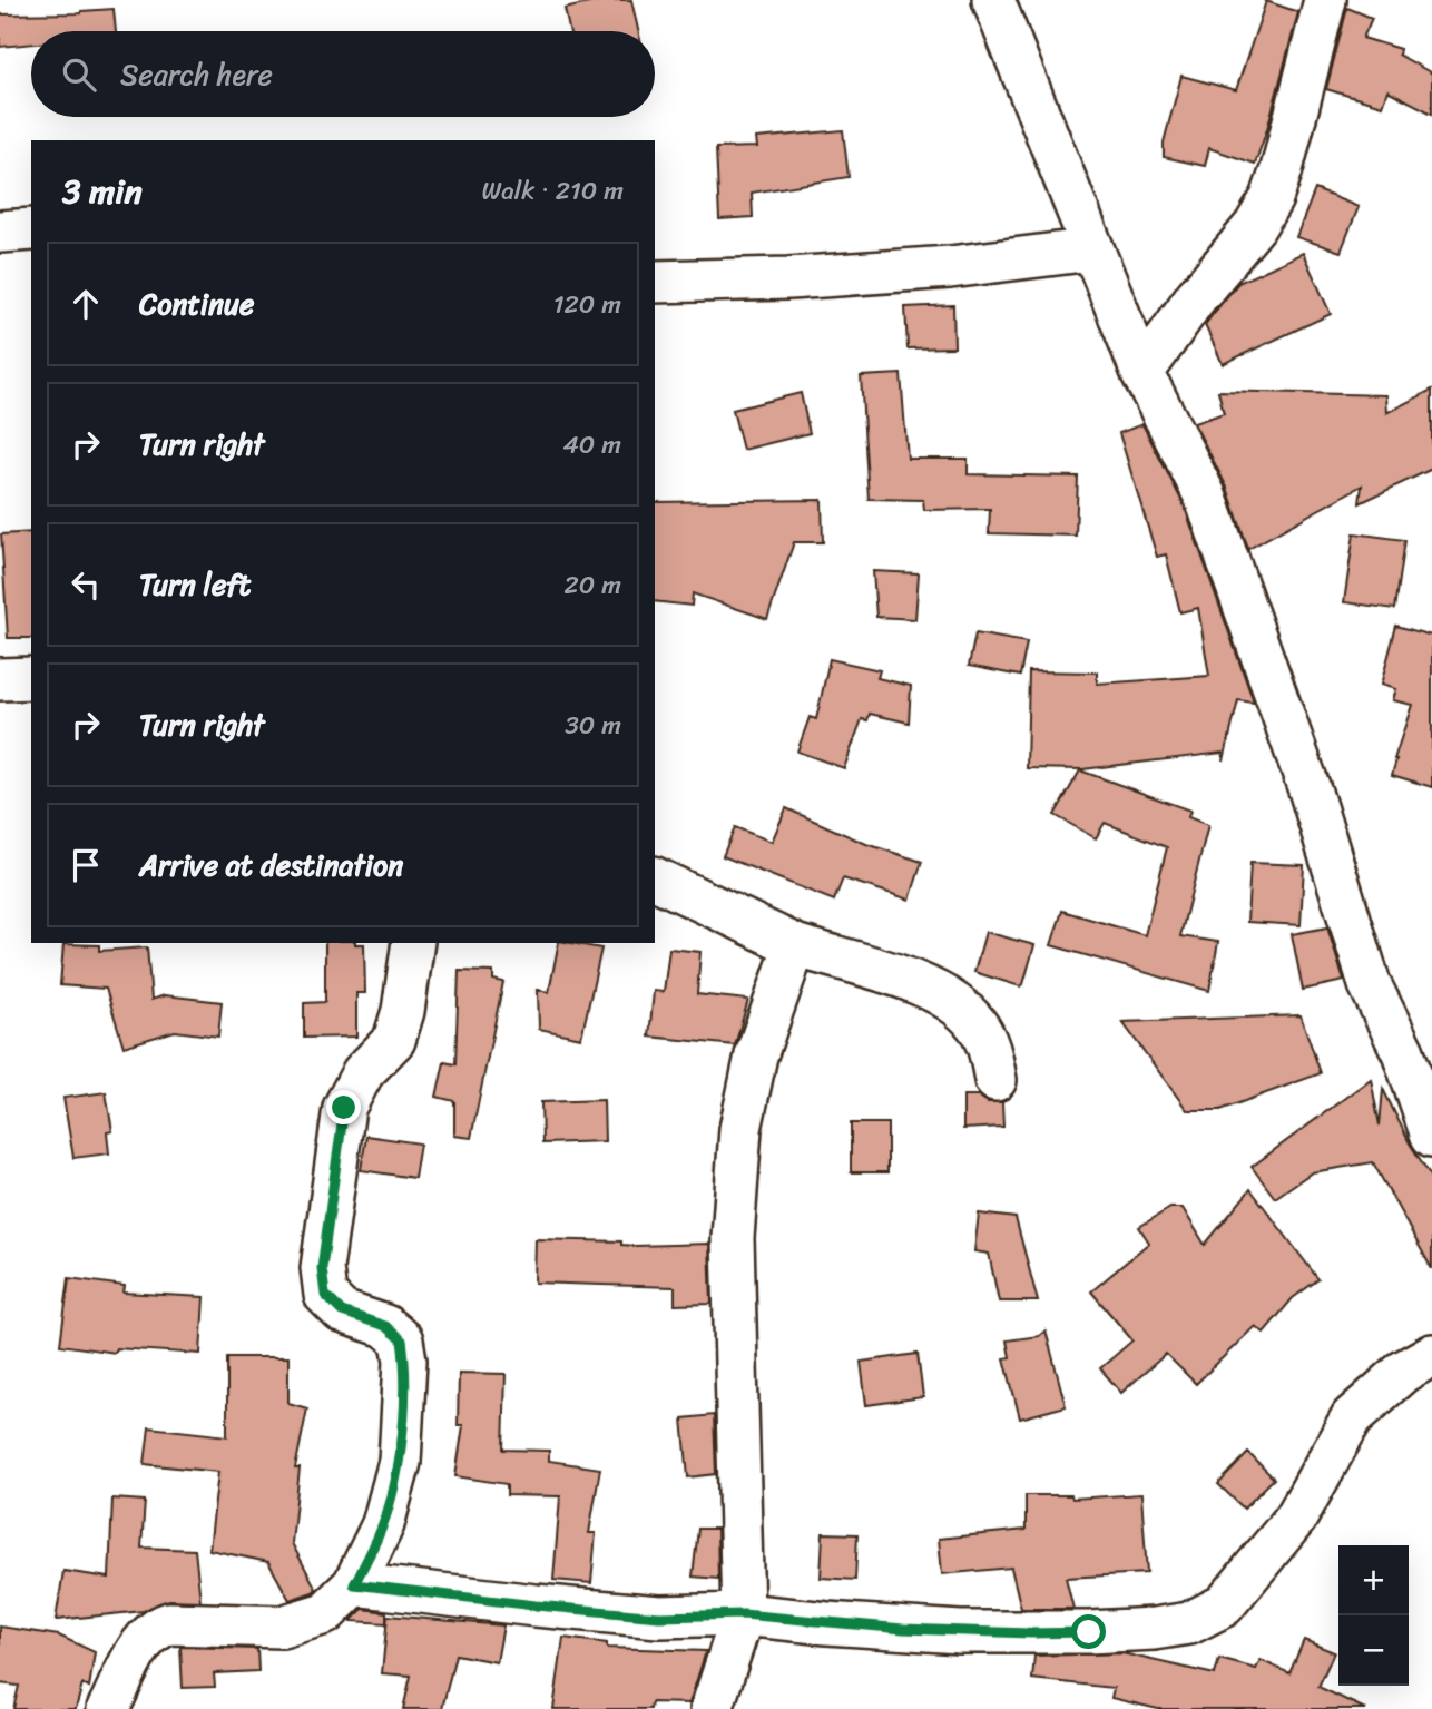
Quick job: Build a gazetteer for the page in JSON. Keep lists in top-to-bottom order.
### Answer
{
  "page": {
    "search": "Search here",
    "heading": ["3 min", "Walk · 210 m"],
    "list": [
      ["Continue", "120 m"],
      ["Turn right", "40 m"],
      ["Turn left", "20 m"],
      ["Turn right", "30 m"],
      "Arrive at destination"
    ],
    "map_buttons": ["+", "−"]
  }
}
